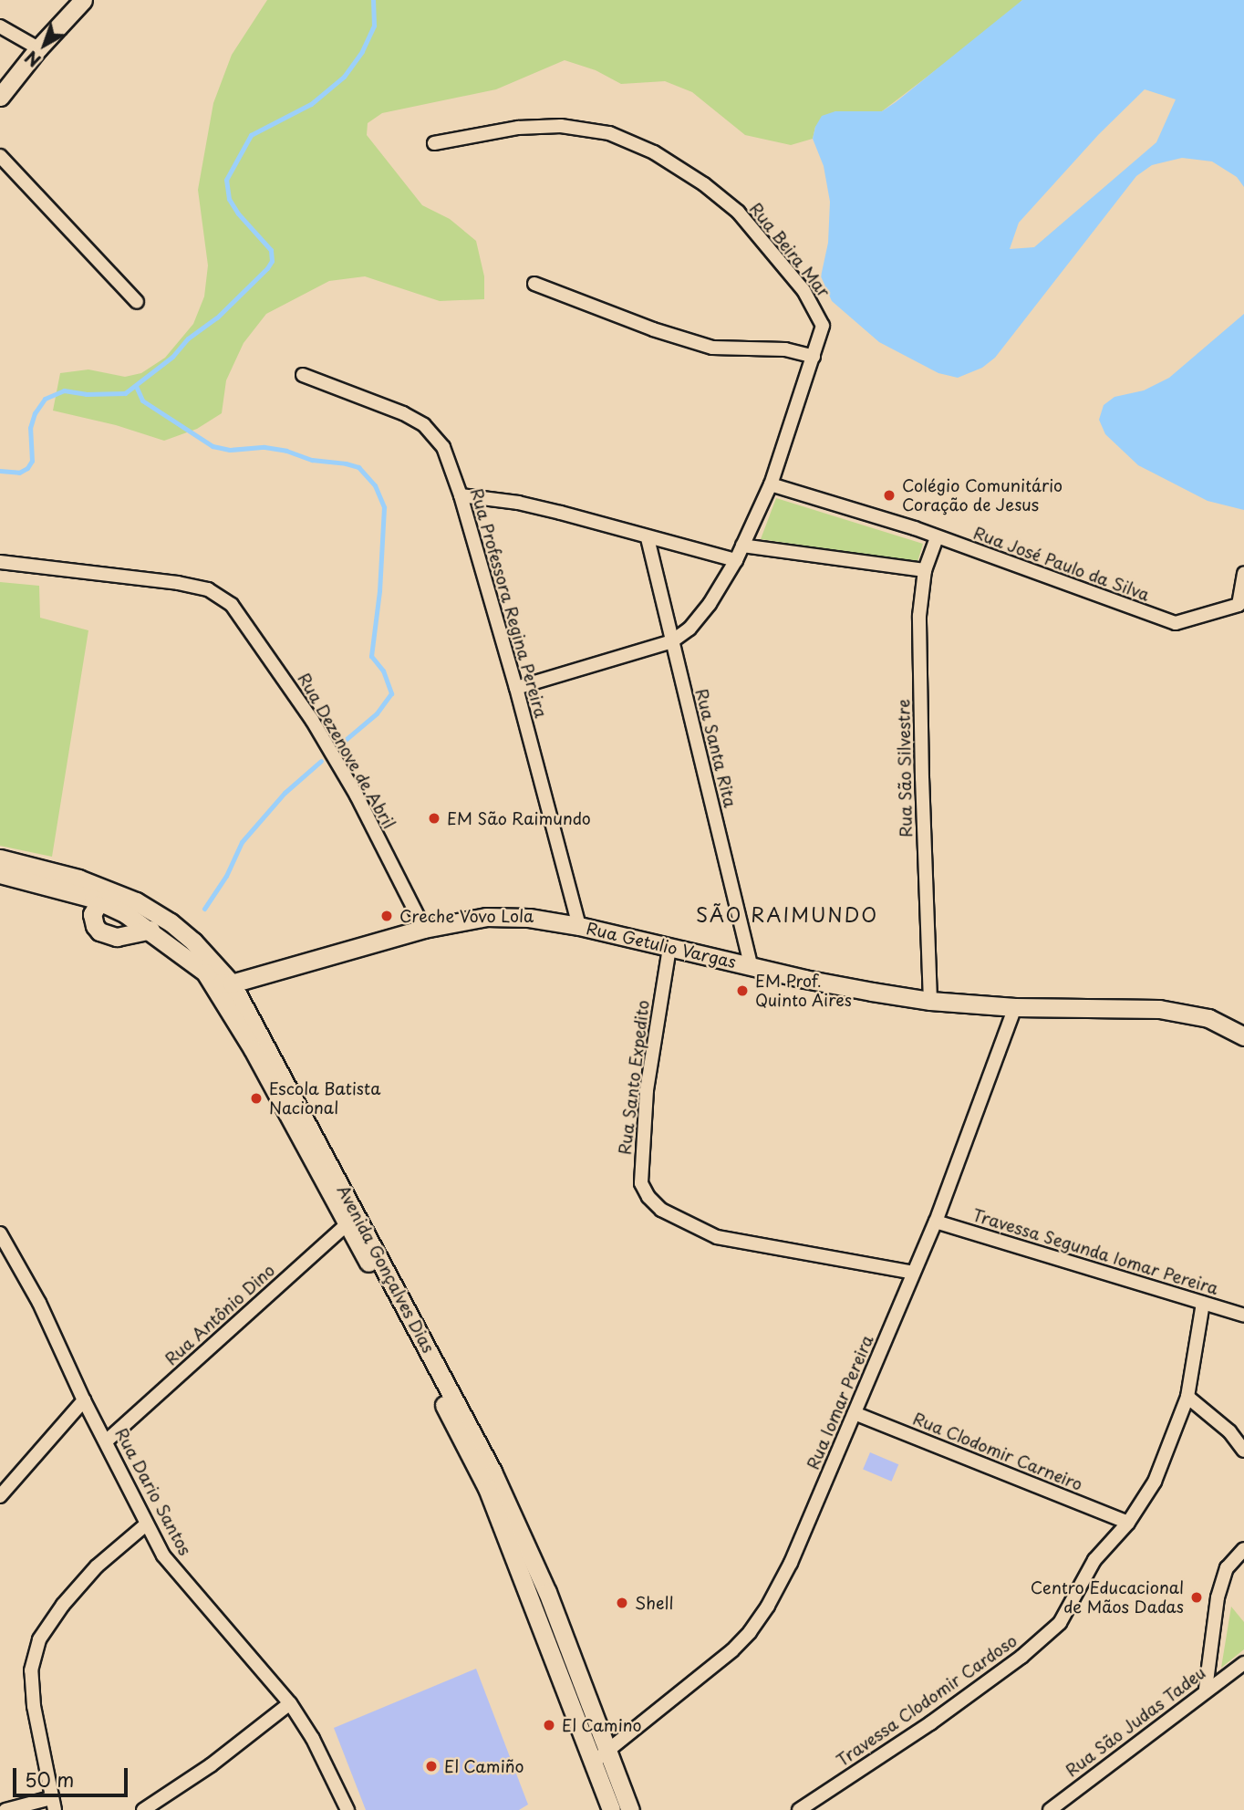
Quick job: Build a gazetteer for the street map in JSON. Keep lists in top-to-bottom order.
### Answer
{
  "streets": {
    "main road": ["Rua Getulio Vargas", "Avenida Gonçalves Dias"],
    "street": [
      "Rua Beira Mar",
      "Rua José Paulo da Silva",
      "Rua Professora Regina Pereira",
      "Rua Santa Rita",
      "Rua Dezenove de Abril",
      "Rua São Silvestre",
      "Rua Santo Expedito",
      "Travessa Segunda Iomar Pereira",
      "Rua Antônio Dino",
      "Rua Iomar Pereira",
      "Rua Clodomir Carneiro",
      "Rua Dario Santos",
      "Travessa Clodomir Cardoso",
      "Rua São Judas Tadeu"
    ]
  },
  "crossings": [
    ["Rua José Paulo da Silva", "Rua São Silvestre"],
    ["Rua Professora Regina Pereira", "Rua Getulio Vargas"],
    ["Rua Santa Rita", "Rua Getulio Vargas"],
    ["Rua Dezenove de Abril", "Rua Getulio Vargas"],
    ["Rua São Silvestre", "Rua Getulio Vargas"],
    ["Rua Getulio Vargas", "Rua Santo Expedito"],
    ["Rua Getulio Vargas", "Avenida Gonçalves Dias"],
    ["Rua Getulio Vargas", "Rua Iomar Pereira"],
    ["Rua Santo Expedito", "Rua Iomar Pereira"],
    ["Travessa Segunda Iomar Pereira", "Rua Iomar Pereira"],
    ["Travessa Segunda Iomar Pereira", "Travessa Clodomir Cardoso"],
    ["Avenida Gonçalves Dias", "Rua Antônio Dino"],
    ["Avenida Gonçalves Dias", "Rua Iomar Pereira"],
    ["Rua Antônio Dino", "Rua Dario Santos"],
    ["Rua Iomar Pereira", "Rua Clodomir Carneiro"],
    ["Rua Clodomir Carneiro", "Travessa Clodomir Cardoso"]
  ],
  "districts": ["SÃO RAIMUNDO"],
  "places": [
    "Colégio Comunitário Coração de Jesus",
    "EM São Raimundo",
    "Creche Vovo Lola",
    "EM Prof. Quinto Aires",
    "Escola Batista Nacional",
    "Centro Educacional de Mãos Dadas",
    "Shell",
    "El Camino",
    "El Camiño"
  ],
  "scale_bar": "50 m",
  "north": "bottom left"
}
